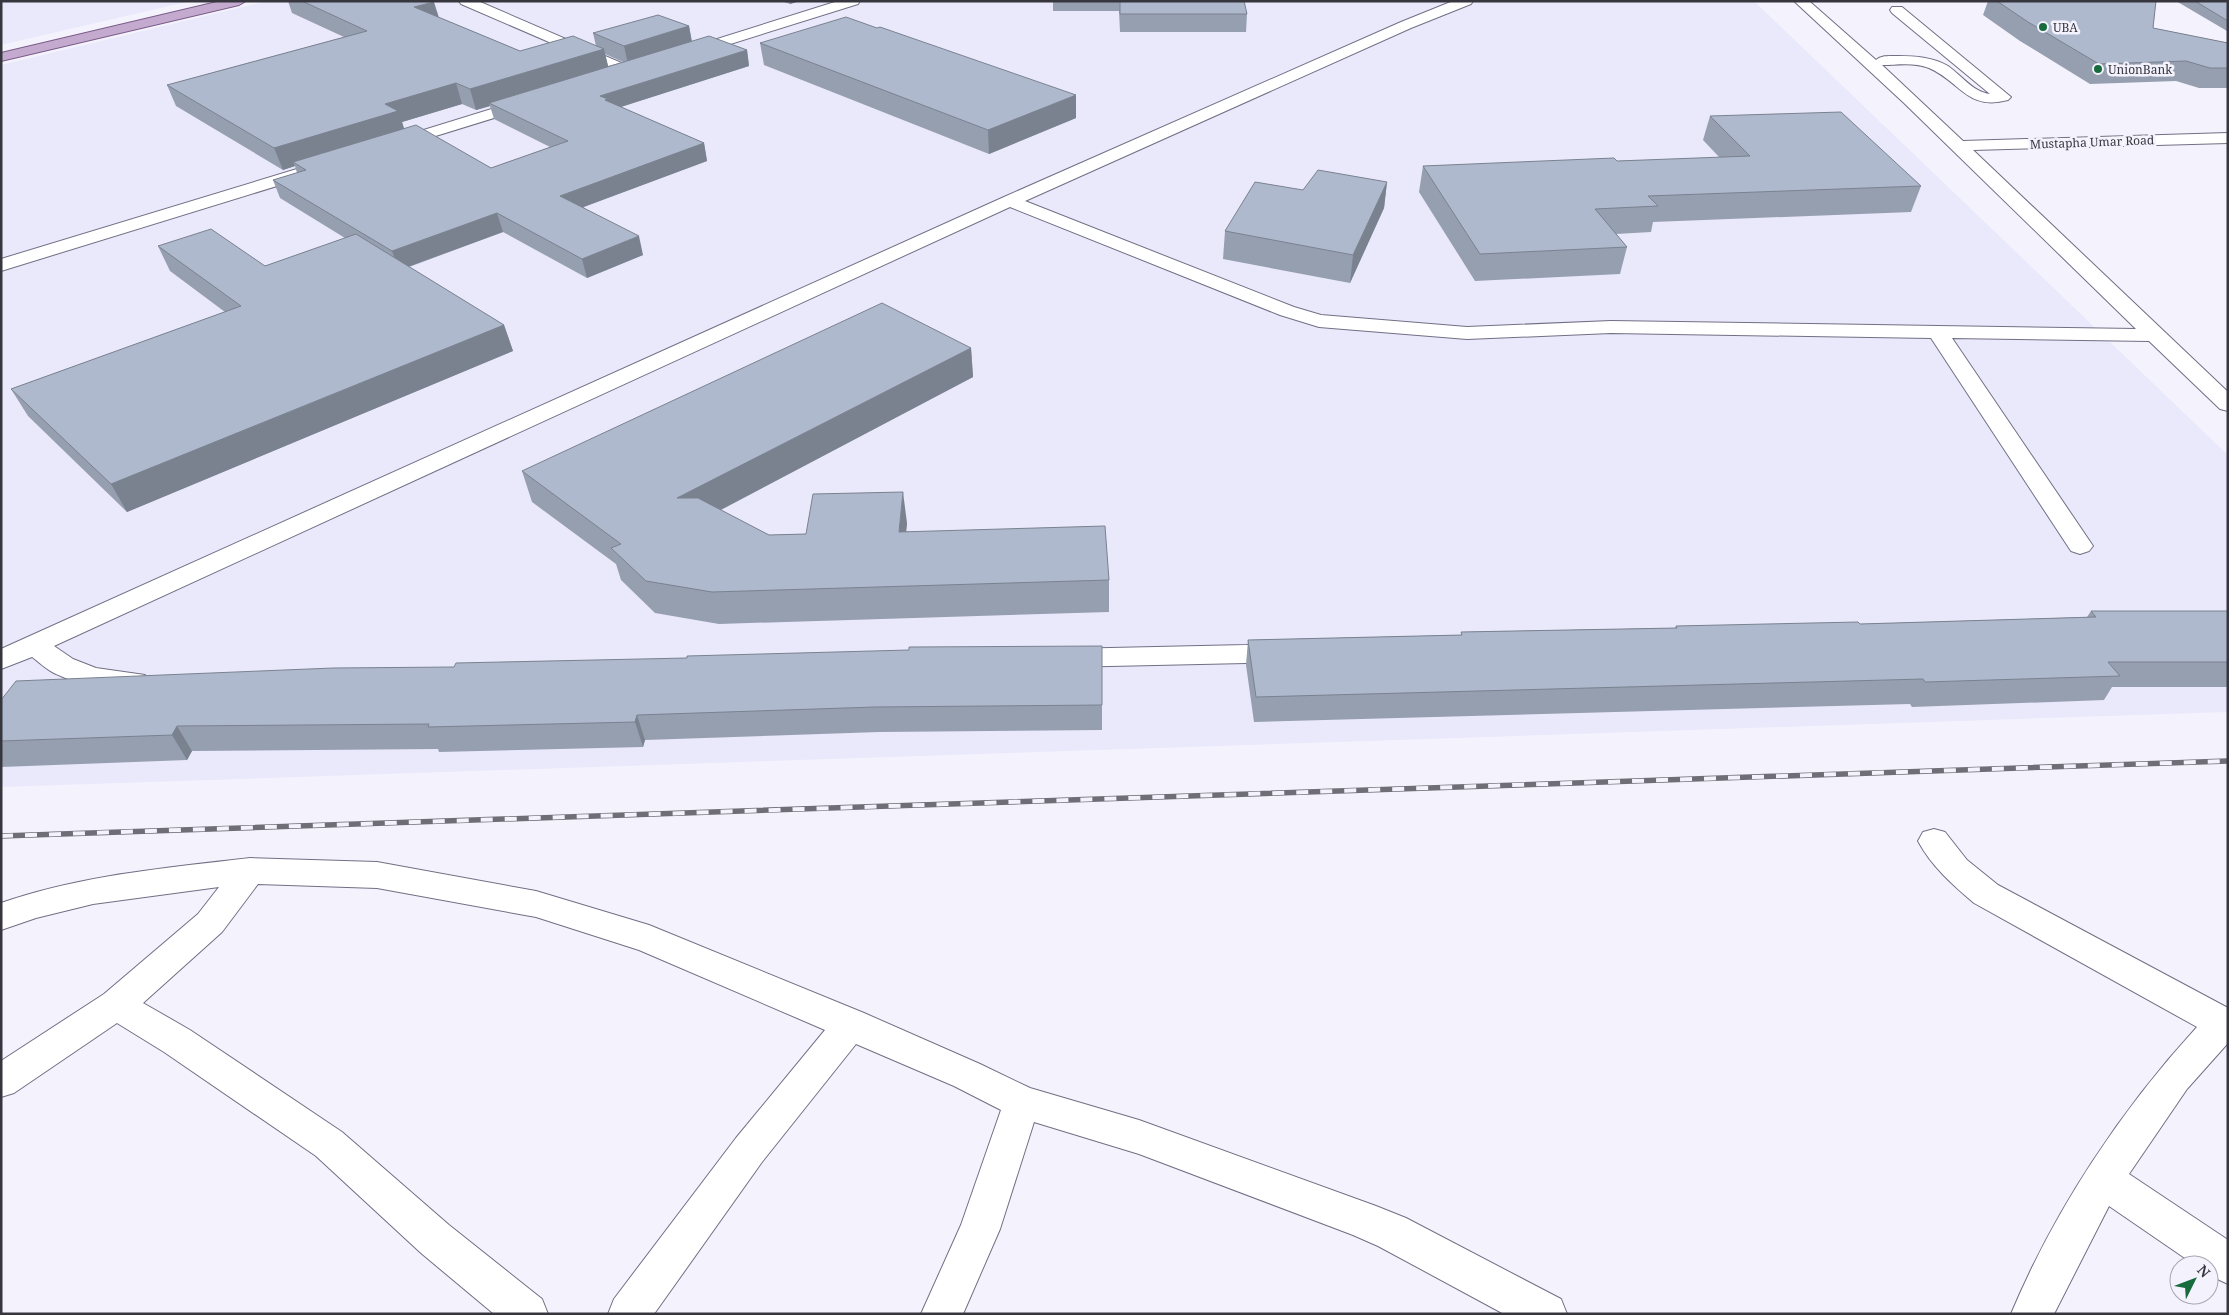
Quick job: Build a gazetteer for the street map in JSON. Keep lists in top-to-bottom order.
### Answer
{
  "streets": {
    "street": ["Mustapha Umar Road"]
  },
  "places": ["UBA", "UnionBank"],
  "north": "top right"
}
